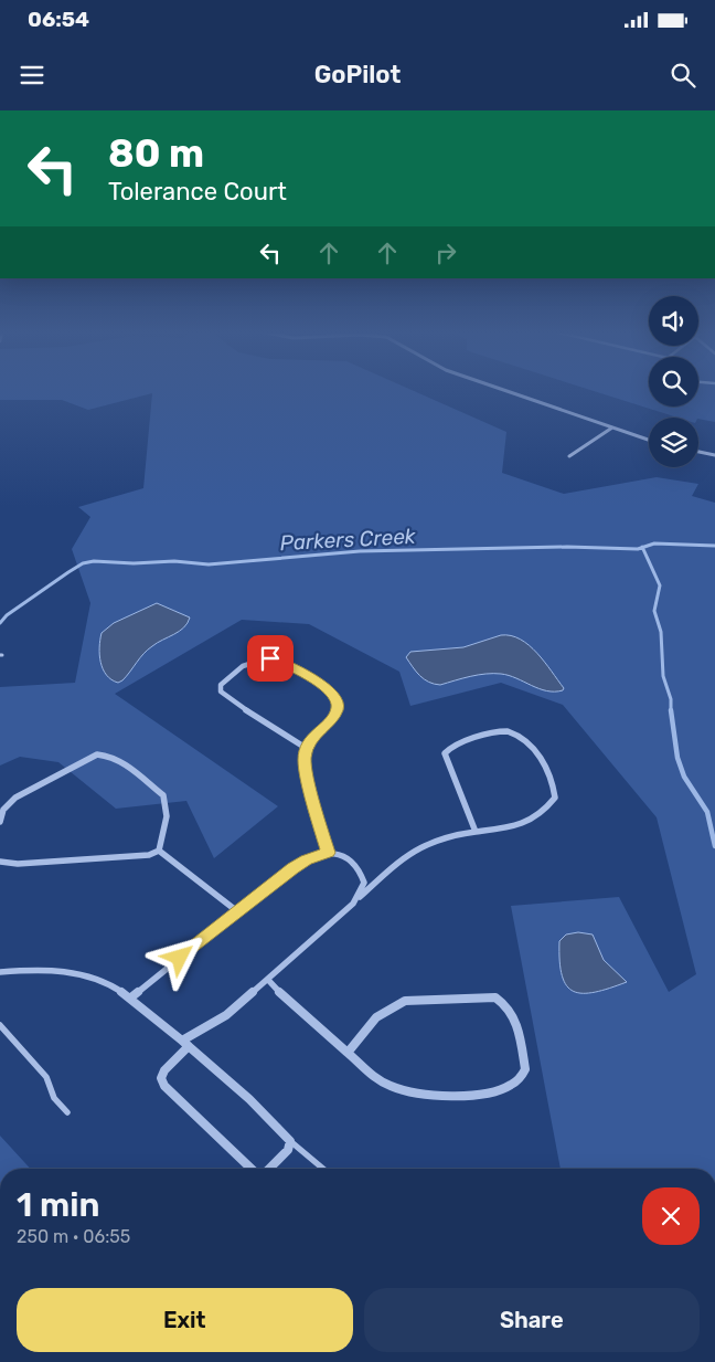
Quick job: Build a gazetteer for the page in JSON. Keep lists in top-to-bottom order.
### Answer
{
  "water": ["Parkers Creek"],
  "page": {
    "status": "06:54",
    "header": "GoPilot",
    "turn": ["80 m", "Tolerance Court"],
    "heading": ["1 min", "250 m · 06:55"],
    "buttons": ["Exit", "Share"]
  }
}
